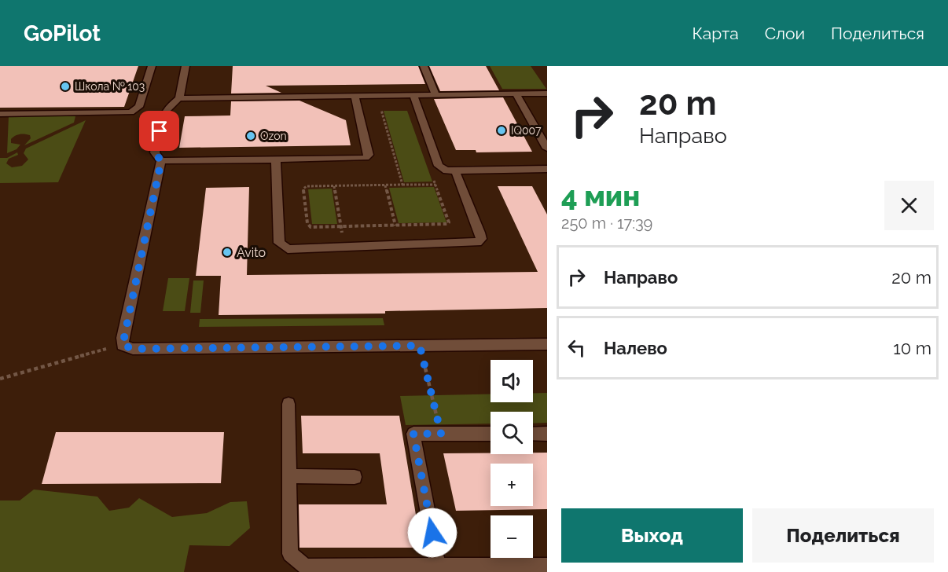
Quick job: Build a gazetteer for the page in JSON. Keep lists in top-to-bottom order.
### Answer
{
  "places": [
    "Школа № 103",
    "IQ007",
    "Ozon",
    "Avito"
  ],
  "page": {
    "header": "GoPilot",
    "nav": ["Карта", "Слои", "Поделиться"],
    "turn": ["20 m", "Направо"],
    "heading": ["4 мин", "250 m · 17:39"],
    "list": [
      {
        "name": "Направо",
        "value": "20 m"
      },
      {
        "name": "Налево",
        "value": "10 m"
      }
    ],
    "map_buttons": ["+", "−"],
    "buttons": ["Выход", "Поделиться"]
  }
}
